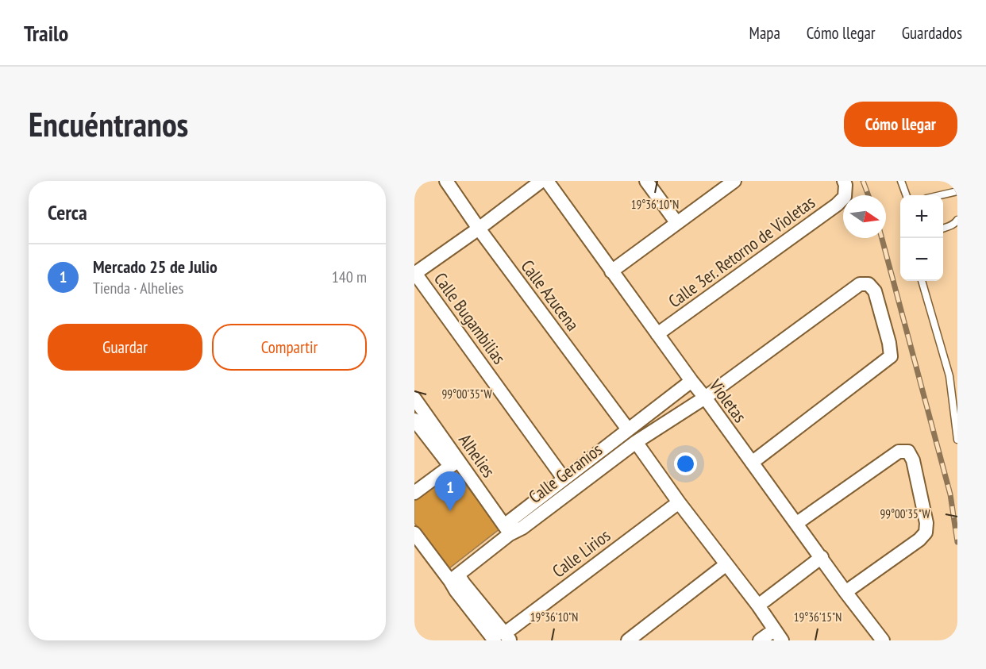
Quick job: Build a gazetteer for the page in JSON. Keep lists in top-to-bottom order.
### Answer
{
  "streets": {
    "street": [
      "Calle 3er. Retorno de Violetas",
      "Calle Azucena",
      "Calle Bugambilias",
      "Violetas",
      "Alhelies",
      "Calle Geranios",
      "Calle Lirios"
    ]
  },
  "crossings": [
    ["Calle 3er. Retorno de Violetas", "Violetas"],
    ["Calle Azucena", "Calle Geranios"],
    ["Calle Bugambilias", "Calle Geranios"],
    ["Violetas", "Calle Geranios"],
    ["Alhelies", "Calle Geranios"]
  ],
  "north": "right",
  "page": {
    "header": "Trailo",
    "nav": ["Mapa", "Cómo llegar", "Guardados"],
    "buttons": [
      "Cómo llegar",
      ["Guardar", "Compartir"]
    ],
    "title": "Encuéntranos",
    "heading": "Cerca",
    "map_buttons": ["+", "−"],
    "list": [
      {
        "mark": "1",
        "name": "Mercado 25 de Julio",
        "note": "Tienda · Alhelies",
        "value": "140 m"
      }
    ],
    "pins": "1"
  },
  "coordinates": ["19°36'10\"N", "99°00'35\"W", "19°36'15\"N"]
}
